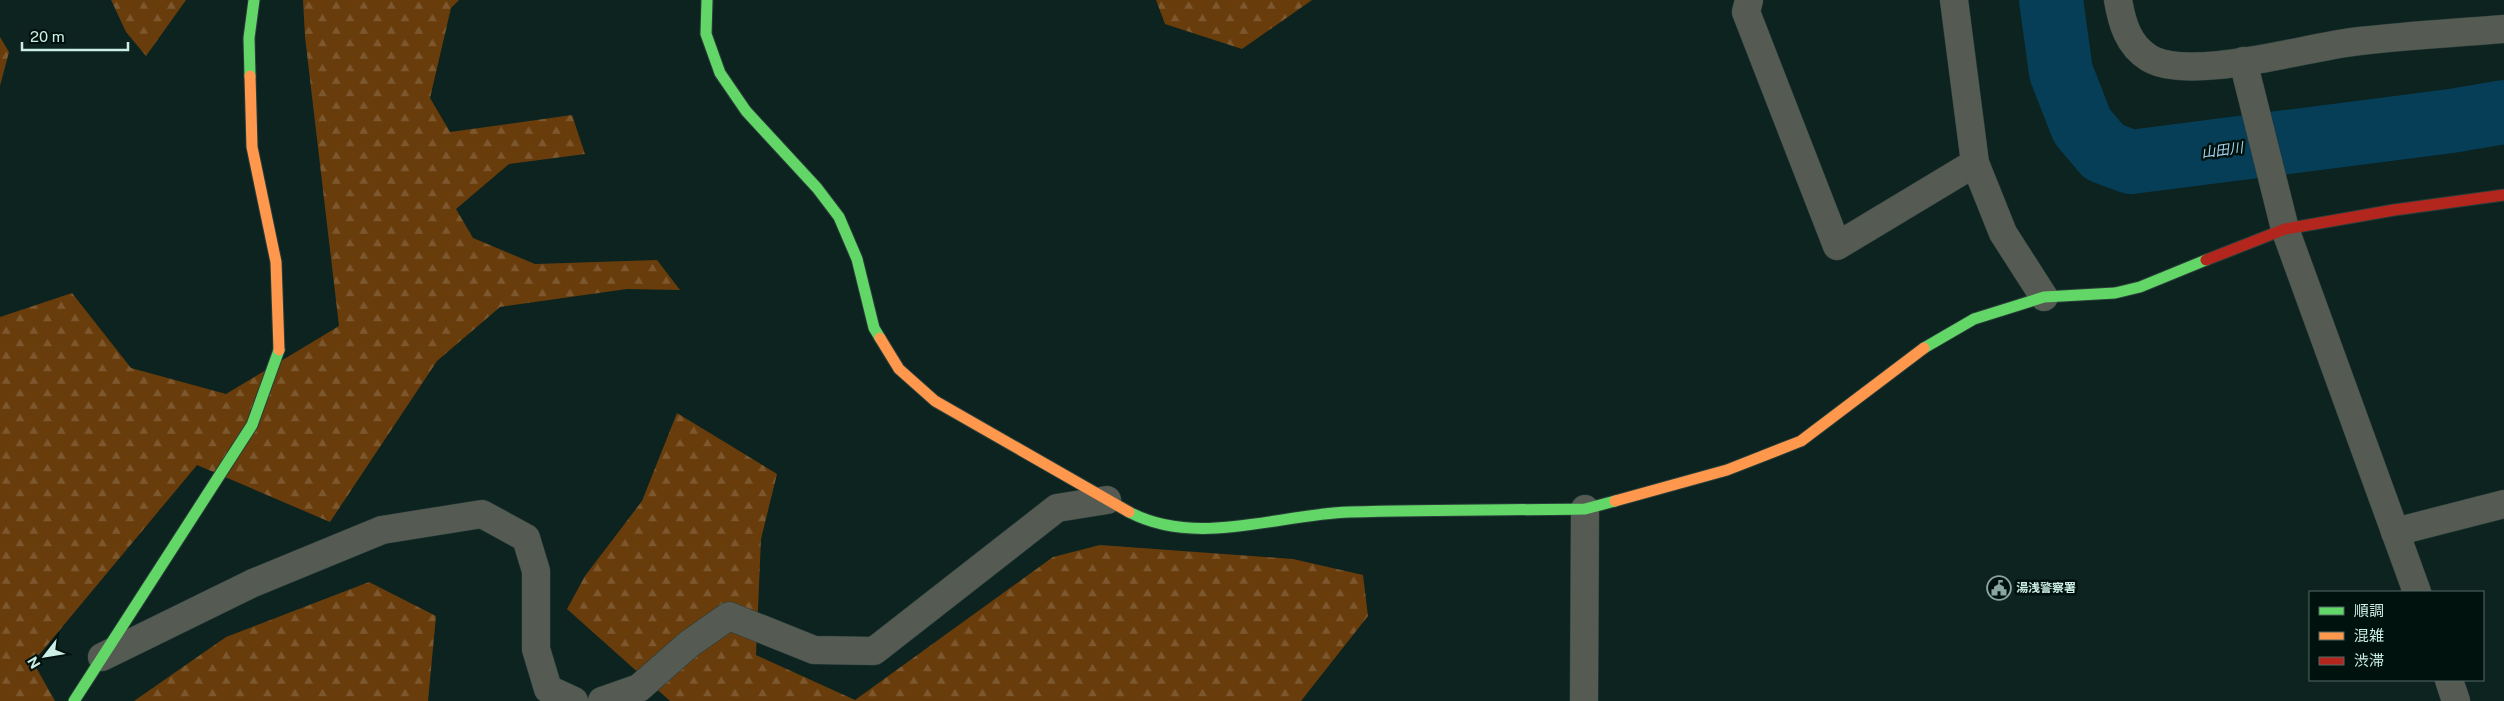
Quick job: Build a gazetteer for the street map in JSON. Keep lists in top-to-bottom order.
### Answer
{
  "water": ["山田川"],
  "places": {
    "public building": ["湯浅警察署"]
  },
  "legend": ["順調", "混雑", "渋滞"],
  "scale_bar": "20 m",
  "north": "bottom left"
}
